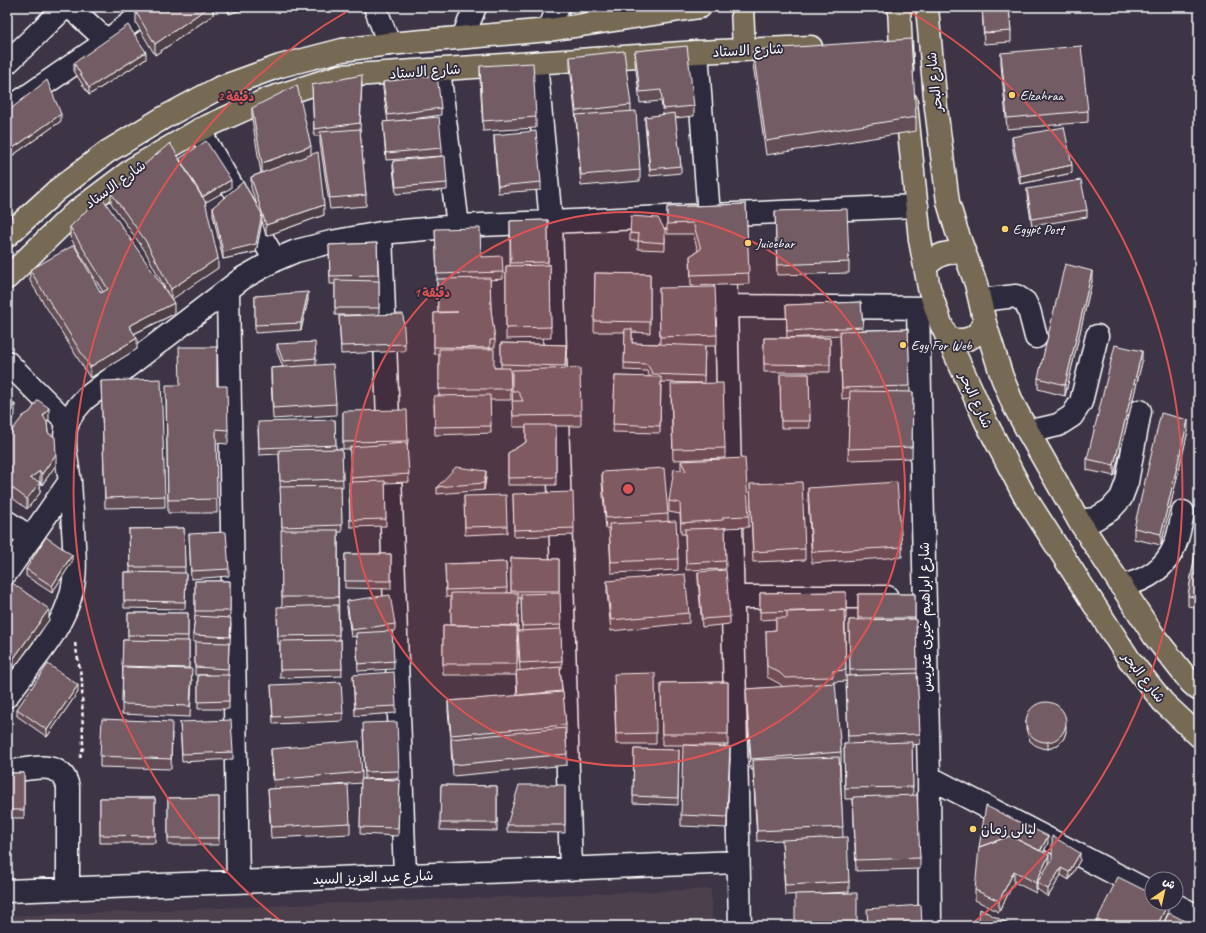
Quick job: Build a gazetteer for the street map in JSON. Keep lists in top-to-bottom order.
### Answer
{
  "streets": {
    "main road": ["شارع الاستاد", "شارع البحر"],
    "street": ["شارع ابراهيم خيرى عتريس", "شارع عبد العزيز السيد"]
  },
  "crossings": [
    ["شارع البحر", "شارع ابراهيم خيرى عتريس"]
  ],
  "places": [
    "Elzahraa",
    "Egypt Post",
    "Juicebar",
    "Egy For Web",
    "ليالى زمان"
  ],
  "north": "top right",
  "rings": ["2 دقيقة", "1 دقيقة"]
}
